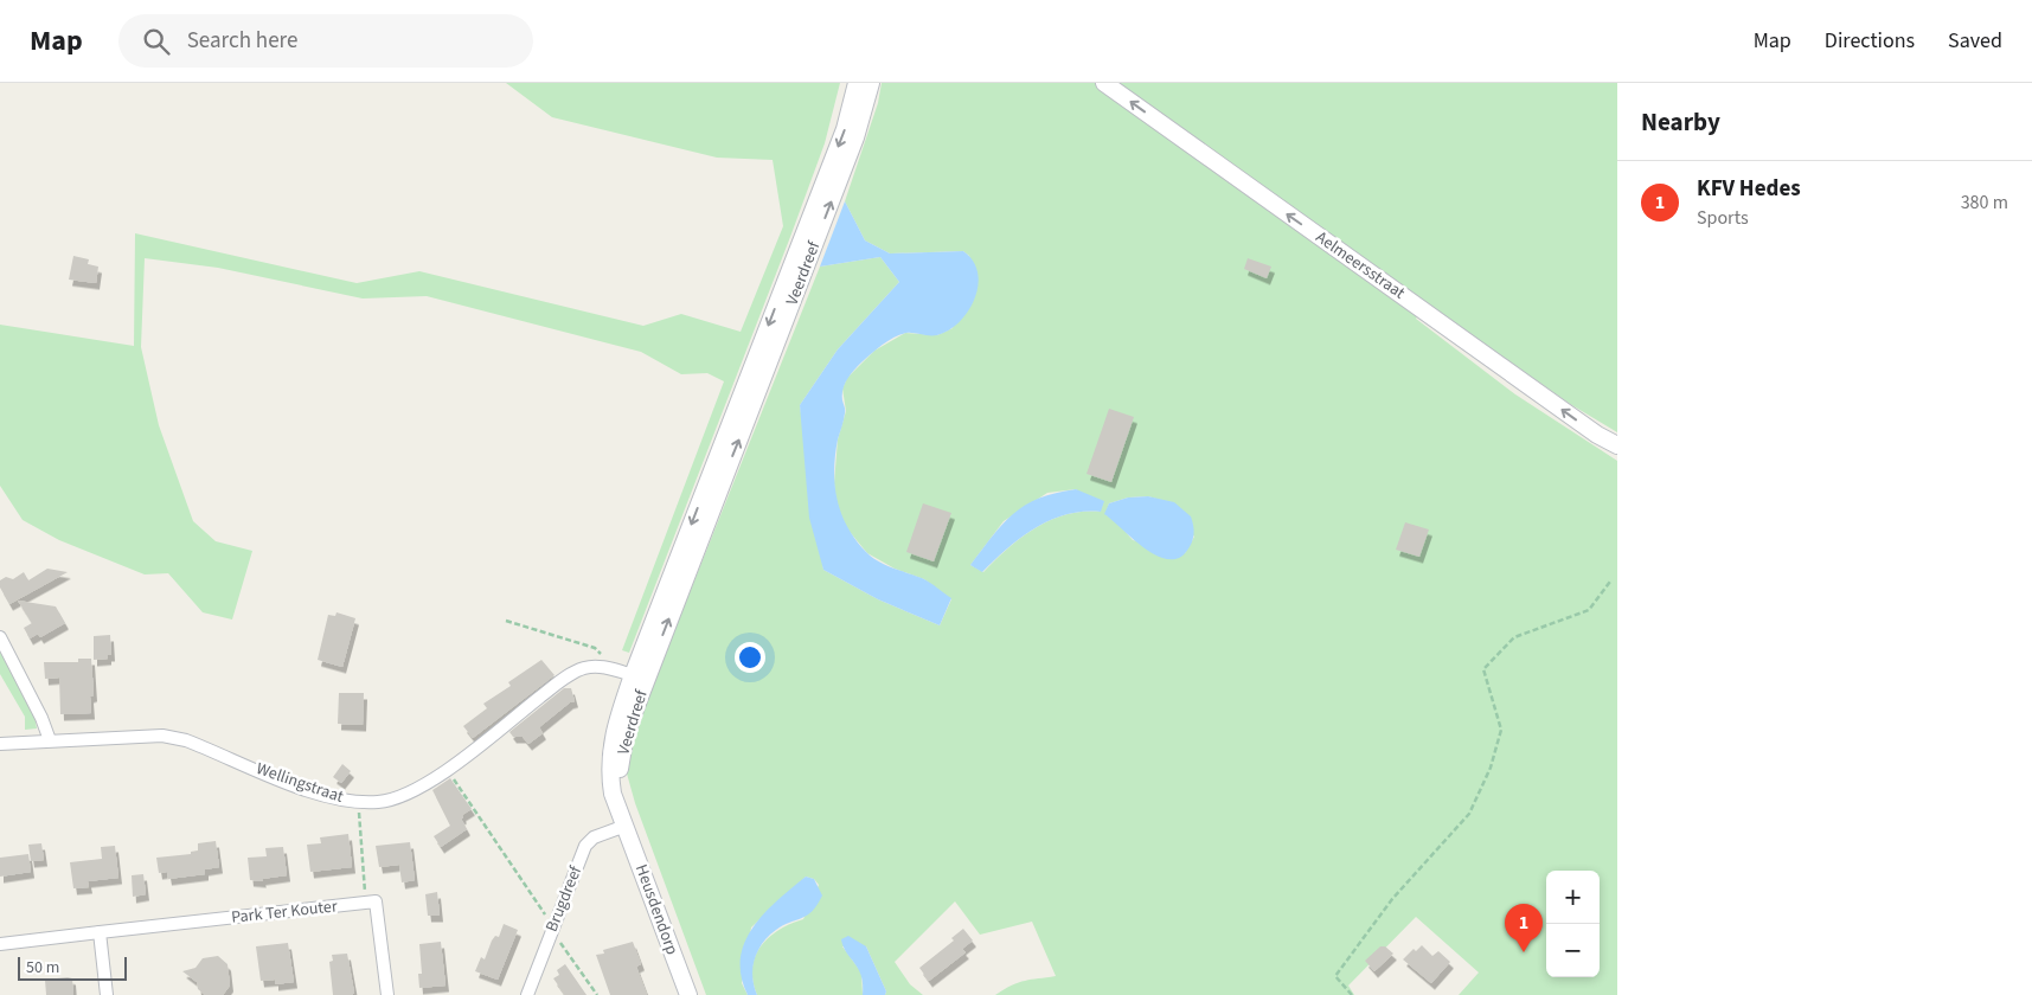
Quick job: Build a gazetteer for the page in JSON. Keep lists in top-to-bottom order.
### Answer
{
  "streets": {
    "main road": ["Aelmeersstraat", "Veerdreef", "Heusdendorp"],
    "street": ["Wellingstraat", "Brugdreef", "Park Ter Kouter"]
  },
  "crossings": [
    ["Veerdreef", "Wellingstraat"],
    ["Veerdreef", "Brugdreef"],
    ["Veerdreef", "Heusdendorp"],
    ["Brugdreef", "Heusdendorp"]
  ],
  "one_way": ["Aelmeersstraat"],
  "scale_bar": "50 m",
  "page": {
    "header": "Map",
    "search": "Search here",
    "nav": ["Map", "Directions", "Saved"],
    "heading": "Nearby",
    "list": [
      {
        "mark": "1",
        "name": "KFV Hedes",
        "note": "Sports",
        "value": "380 m"
      }
    ],
    "map_buttons": ["+", "−"],
    "pins": "1",
    "scale": "50 m"
  }
}
